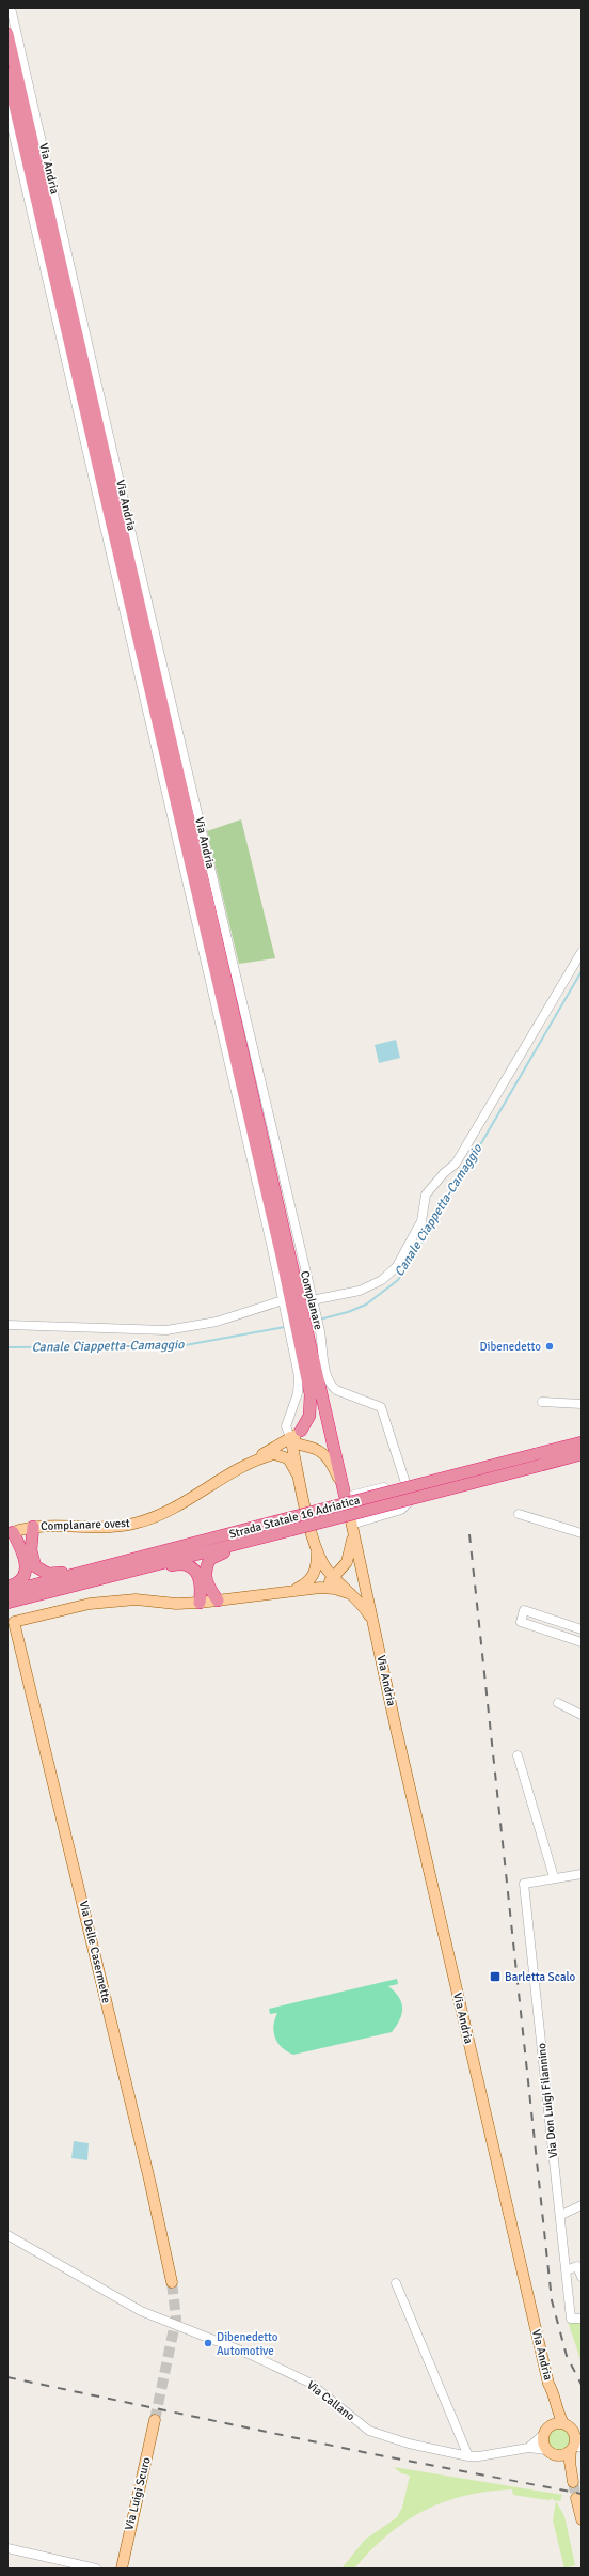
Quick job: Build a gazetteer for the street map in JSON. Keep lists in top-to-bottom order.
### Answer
{
  "streets": {
    "highway": ["Strada Statale 16 Adriatica"],
    "main road": [
      "Via Andria",
      "Complanare ovest",
      "Via Delle Casermette",
      "Via Luigi Scuro"
    ],
    "street": ["Complanare", "Via Don Luigi Filannino", "Via Callano"]
  },
  "crossings": [
    ["Via Andria", "Complanare"],
    ["Via Andria", "Via Callano"]
  ],
  "water": ["Canale Ciappetta-Camaggio"],
  "places": {
    "other": ["Dibenedetto", "Dibenedetto Automotive"],
    "transit": ["Barletta Scalo"]
  }
}
